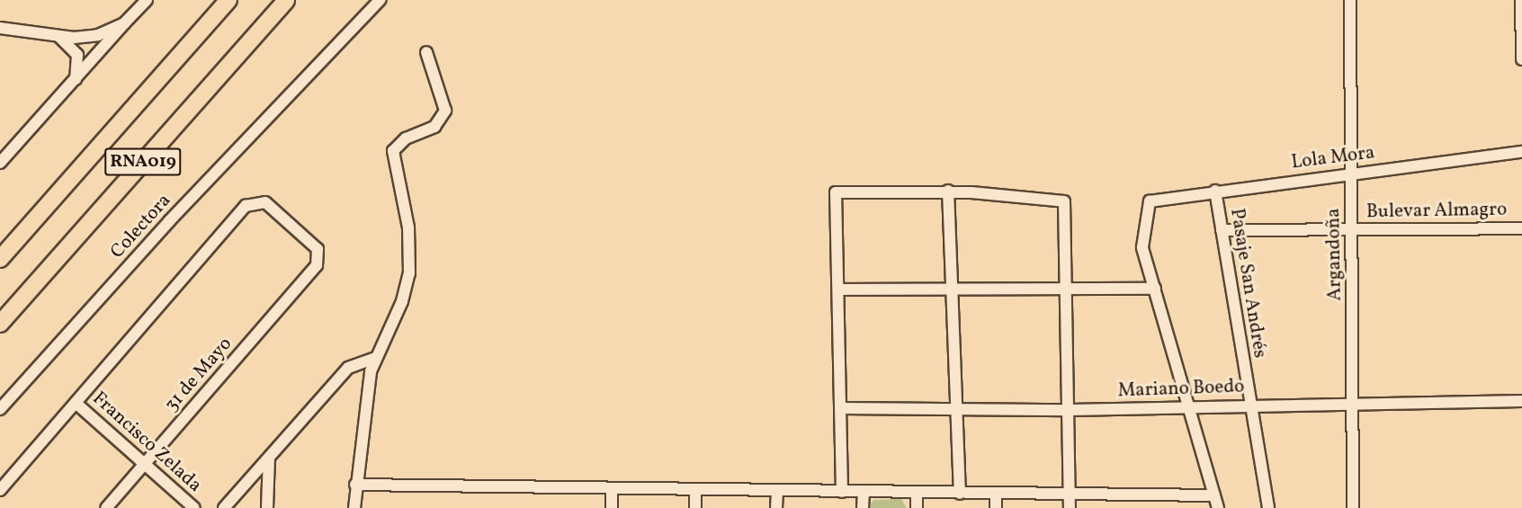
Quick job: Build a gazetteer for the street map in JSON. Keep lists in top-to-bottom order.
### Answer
{
  "streets": {
    "highway": ["RNA019"],
    "street": [
      "Lola Mora",
      "Bulevar Almagro",
      "Colectora",
      "Argandoña",
      "Pasaje San Andrés",
      "31 de Mayo",
      "Mariano Boedo",
      "Francisco Zelada"
    ]
  },
  "crossings": [
    ["Lola Mora", "Argandoña"],
    ["Lola Mora", "Pasaje San Andrés"],
    ["Bulevar Almagro", "Argandoña"],
    ["Bulevar Almagro", "Pasaje San Andrés"],
    ["Argandoña", "Mariano Boedo"],
    ["Pasaje San Andrés", "Mariano Boedo"],
    ["31 de Mayo", "Francisco Zelada"]
  ]
}
